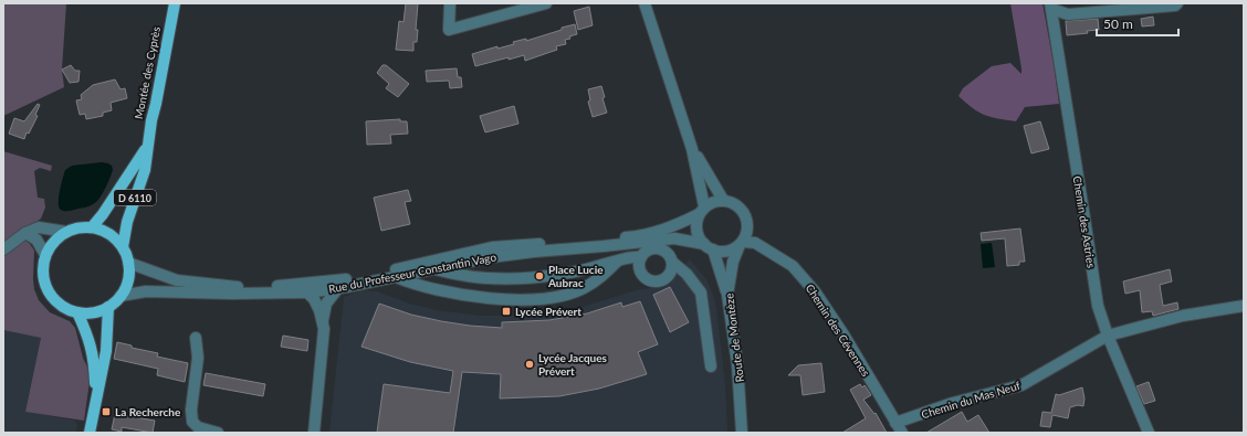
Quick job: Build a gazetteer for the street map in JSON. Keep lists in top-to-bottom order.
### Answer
{
  "streets": {
    "main road": ["Montée des Cyprès", "D 6110"],
    "street": [
      "Chemin des Astries",
      "Rue du Professeur Constantin Vago",
      "Chemin des Cévennes",
      "Route de Montèze",
      "Chemin du Mas Neuf"
    ]
  },
  "crossings": [
    ["Montée des Cyprès", "Rue du Professeur Constantin Vago"],
    ["Chemin des Astries", "Chemin du Mas Neuf"],
    ["Rue du Professeur Constantin Vago", "Chemin des Cévennes"],
    ["Rue du Professeur Constantin Vago", "Route de Montèze"],
    ["Chemin des Cévennes", "Route de Montèze"],
    ["Chemin des Cévennes", "Chemin du Mas Neuf"]
  ],
  "places": {
    "other": ["Place Lucie Aubrac", "Lycée Jacques Prévert"],
    "transit": ["Lycée Prévert", "La Recherche"]
  },
  "scale_bar": "50 m"
}
